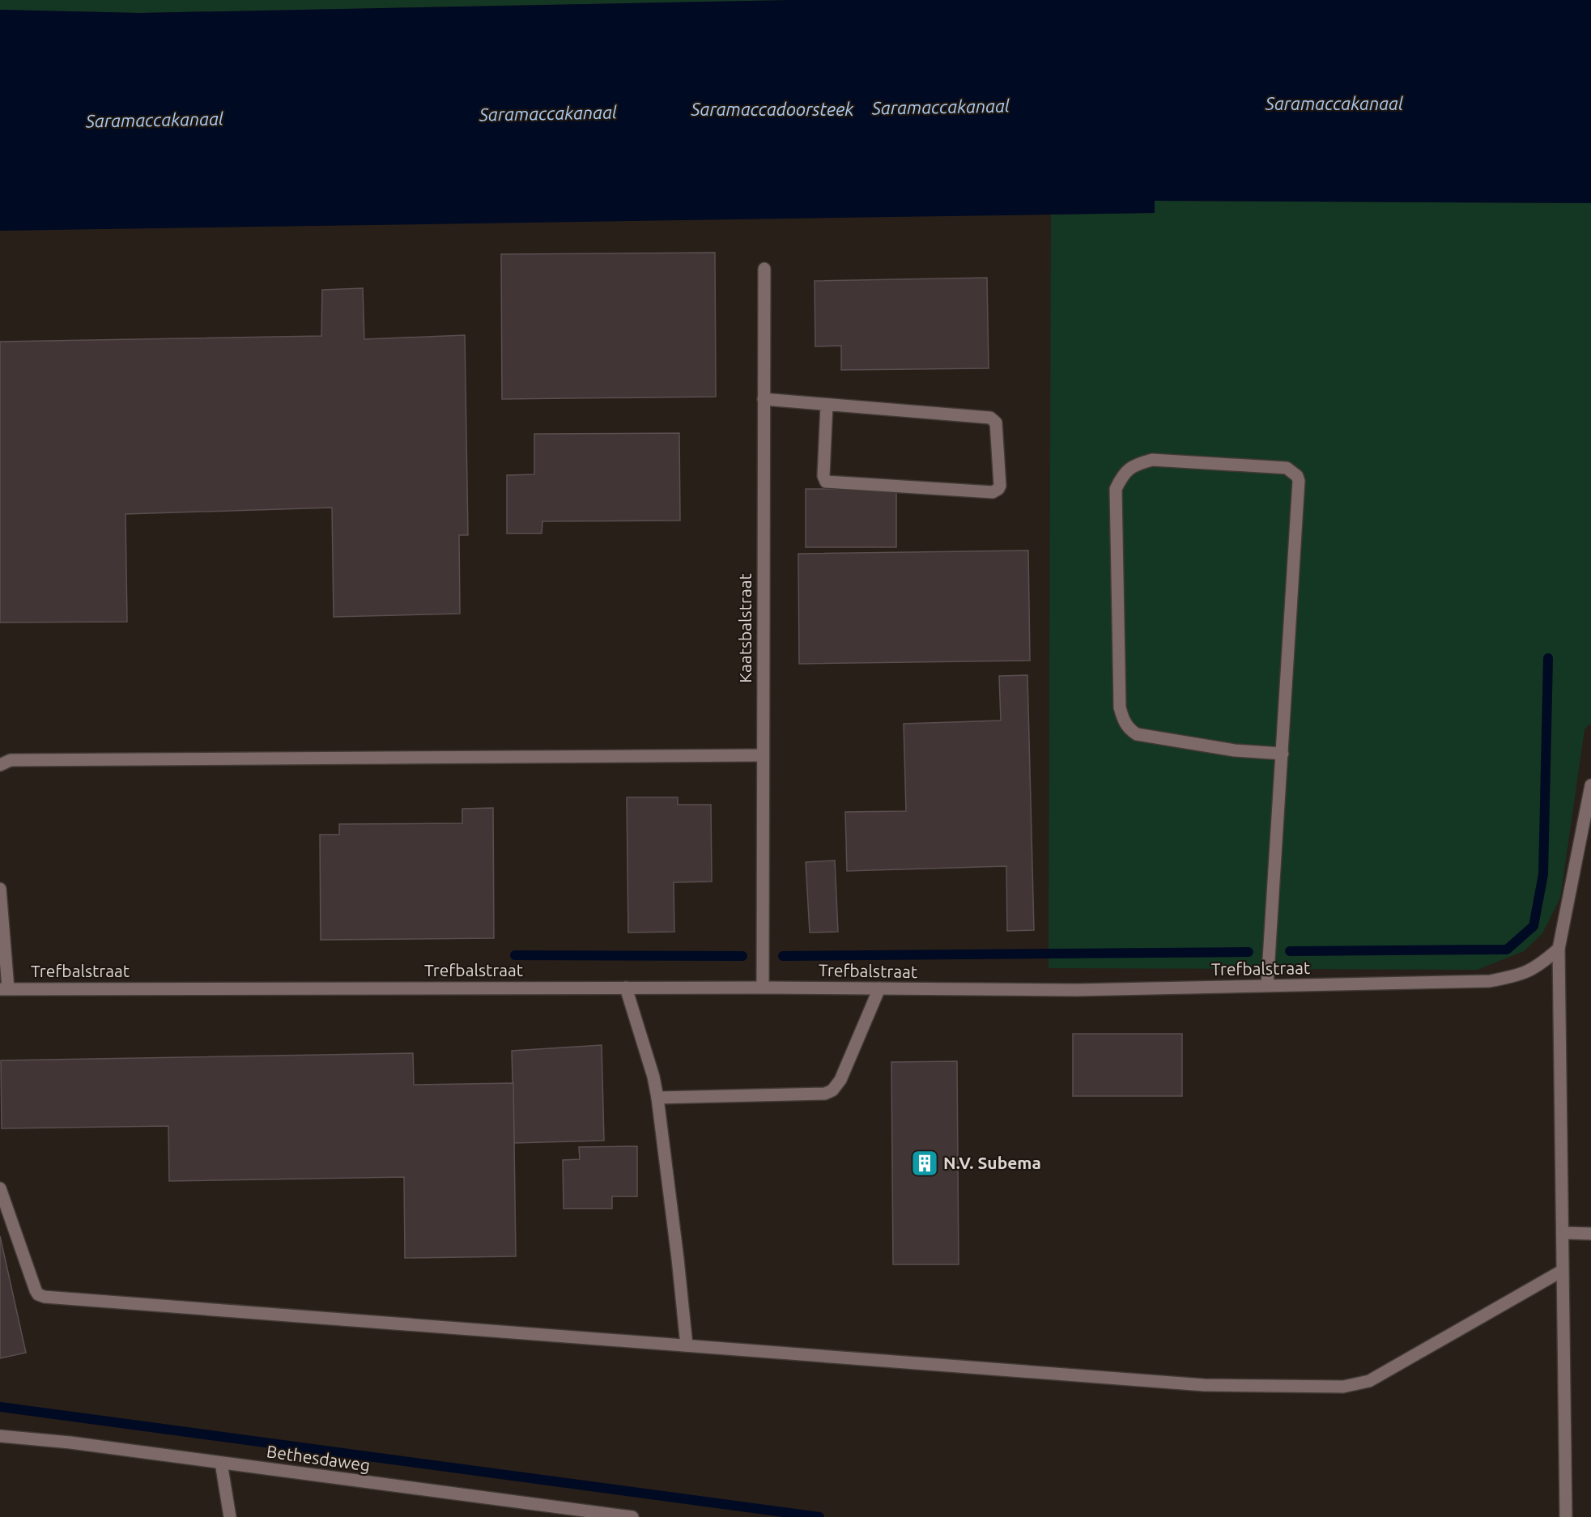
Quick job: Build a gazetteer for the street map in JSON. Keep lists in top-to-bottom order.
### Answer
{
  "streets": {
    "street": ["Kaatsbalstraat", "Trefbalstraat", "Bethesdaweg"]
  },
  "crossings": [
    ["Kaatsbalstraat", "Trefbalstraat"]
  ],
  "water": ["Saramaccakanaal", "Saramaccadoorsteek"],
  "places": {
    "building": ["N.V. Subema"]
  }
}
